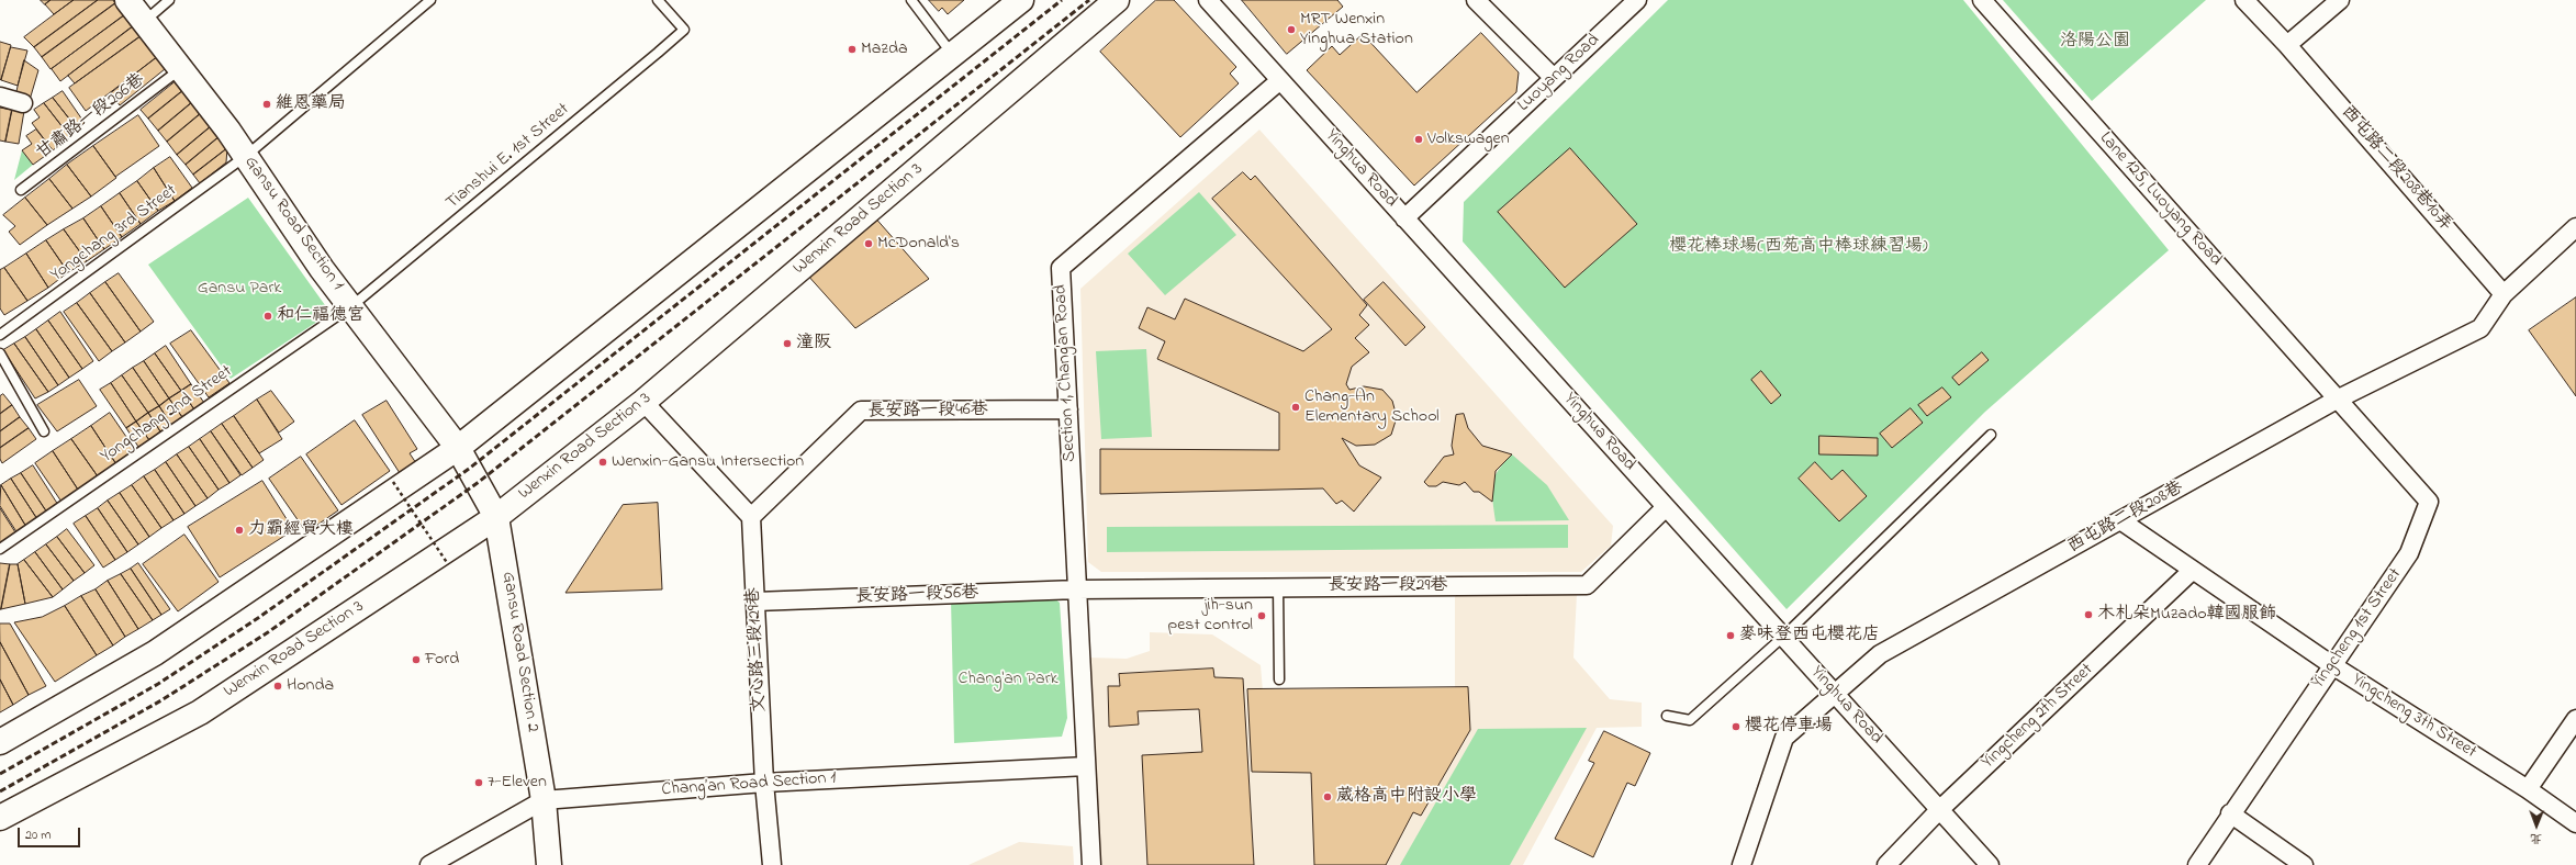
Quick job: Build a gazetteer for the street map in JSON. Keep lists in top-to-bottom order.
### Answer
{
  "streets": {
    "main road": ["Wenxin Road Section 3", "Gansu Road Section 1", "Gansu Road Section 2"],
    "street": [
      "Luoyang Road",
      "Yinghua Road",
      "西屯路二段208巷10弄",
      "Lane 125, Luoyang Road",
      "Section 1, Chang’an Road",
      "長安路一段46巷",
      "西屯路二段208巷",
      "長安路一段29巷",
      "長安路一段56巷",
      "Yingcheng 1st Street",
      "文心路三段129巷",
      "Yingcheng 2th Street",
      "Yingcheng 3th Street",
      "Chang’an Road Section 1"
    ],
    "lane": [
      "甘肅路一段206巷",
      "Tianshui E. 1st Street",
      "Yongchang 3rd Street",
      "Yongchang 2nd Street"
    ]
  },
  "crossings": [
    ["Luoyang Road", "Yinghua Road"],
    ["甘肅路一段206巷", "Gansu Road Section 1"],
    ["Tianshui E. 1st Street", "Gansu Road Section 1"],
    ["Tianshui E. 1st Street", "Yongchang 2nd Street"],
    ["Yinghua Road", "Section 1, Chang’an Road"],
    ["Yinghua Road", "西屯路二段208巷"],
    ["Yinghua Road", "長安路一段29巷"],
    ["Yinghua Road", "Yingcheng 2th Street"],
    ["西屯路二段208巷10弄", "西屯路二段208巷"],
    ["Lane 125, Luoyang Road", "西屯路二段208巷"],
    ["Lane 125, Luoyang Road", "Yingcheng 1st Street"],
    ["Wenxin Road Section 3", "Gansu Road Section 2"],
    ["Gansu Road Section 1", "Yongchang 3rd Street"],
    ["Gansu Road Section 1", "Yongchang 2nd Street"],
    ["Gansu Road Section 1", "Gansu Road Section 2"],
    ["Section 1, Chang’an Road", "長安路一段46巷"],
    ["Section 1, Chang’an Road", "長安路一段29巷"],
    ["Section 1, Chang’an Road", "長安路一段56巷"],
    ["Section 1, Chang’an Road", "Chang’an Road Section 1"],
    ["長安路一段46巷", "文心路三段129巷"],
    ["西屯路二段208巷", "Yingcheng 1st Street"],
    ["西屯路二段208巷", "Yingcheng 3th Street"],
    ["長安路一段29巷", "長安路一段56巷"],
    ["長安路一段56巷", "文心路三段129巷"],
    ["Yingcheng 1st Street", "Yingcheng 3th Street"],
    ["文心路三段129巷", "Chang’an Road Section 1"],
    ["Gansu Road Section 2", "Chang’an Road Section 1"],
    ["Yingcheng 2th Street", "Yingcheng 3th Street"]
  ],
  "parks": [
    "洛陽公園",
    "櫻花棒球場(西苑高中棒球練習場)",
    "Gansu Park",
    "Chang'an Park"
  ],
  "places": [
    "MRT Wenxin Yinghua Station",
    "Mazda",
    "維恩藥局",
    "Volkswagen",
    "McDonald's",
    "和仁福德宮",
    "潼阪",
    "Chang-An Elementary School",
    "Wenxin-Gansu Intersection",
    "力霸經貿大樓",
    "木札朵Muzado韓國服飾",
    "jih-sun pest control",
    "麥味登西屯櫻花店",
    "Ford",
    "Honda",
    "櫻花停車場",
    "7-Eleven",
    "葳格高中附設小學"
  ],
  "scale_bar": "20 m",
  "north": "bottom"
}
